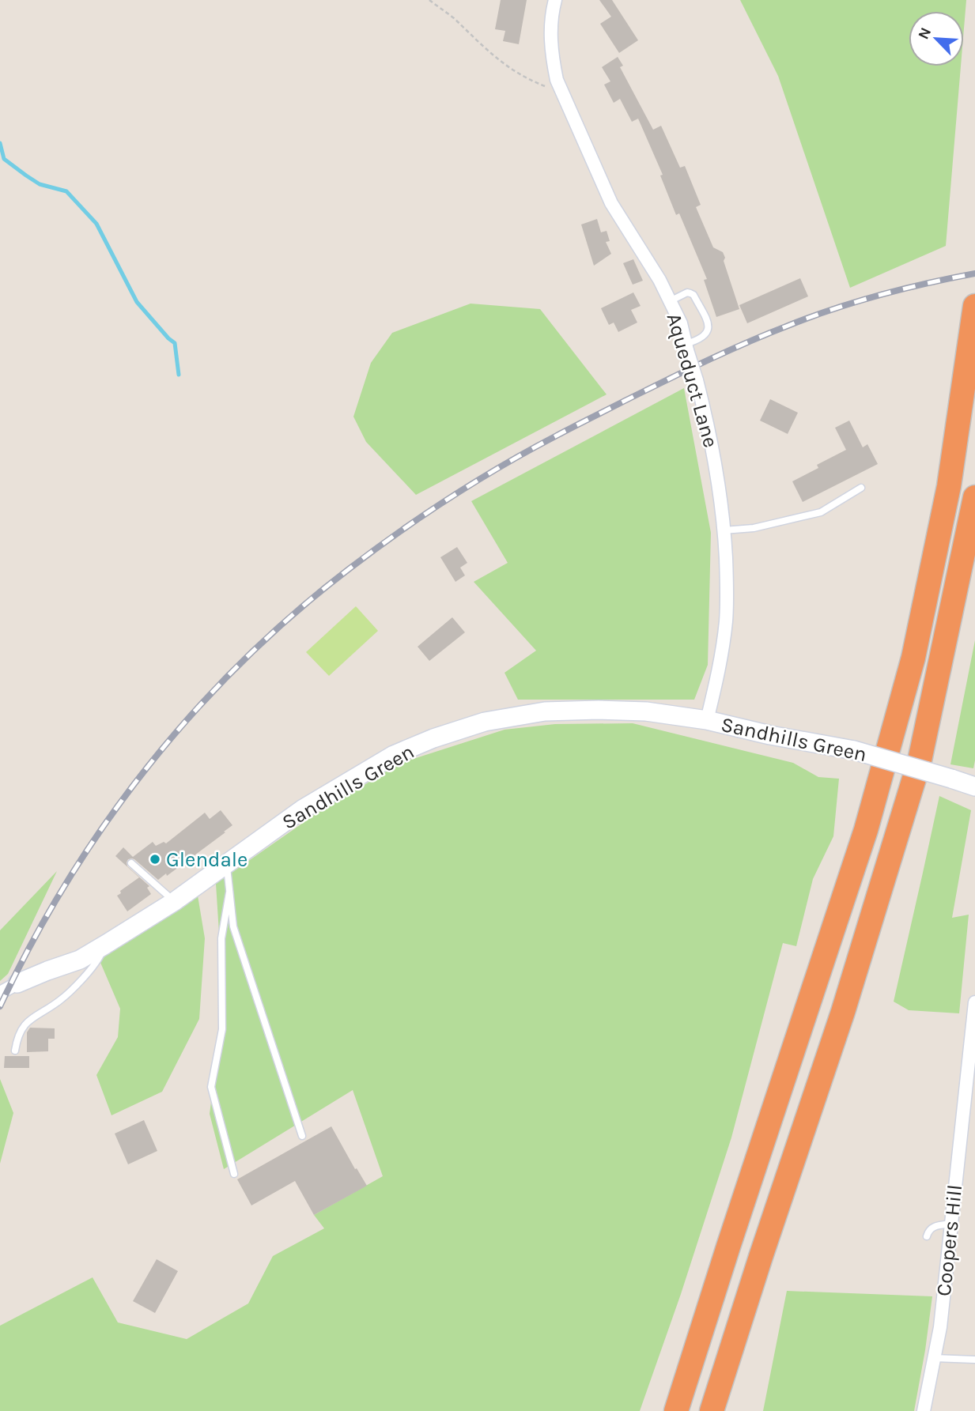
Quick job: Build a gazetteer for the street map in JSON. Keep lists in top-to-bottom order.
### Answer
{
  "streets": {
    "street": ["Aqueduct Lane", "Sandhills Green", "Coopers Hill"]
  },
  "crossings": [
    ["Aqueduct Lane", "Sandhills Green"]
  ],
  "places": ["Glendale"],
  "north": "top left"
}
